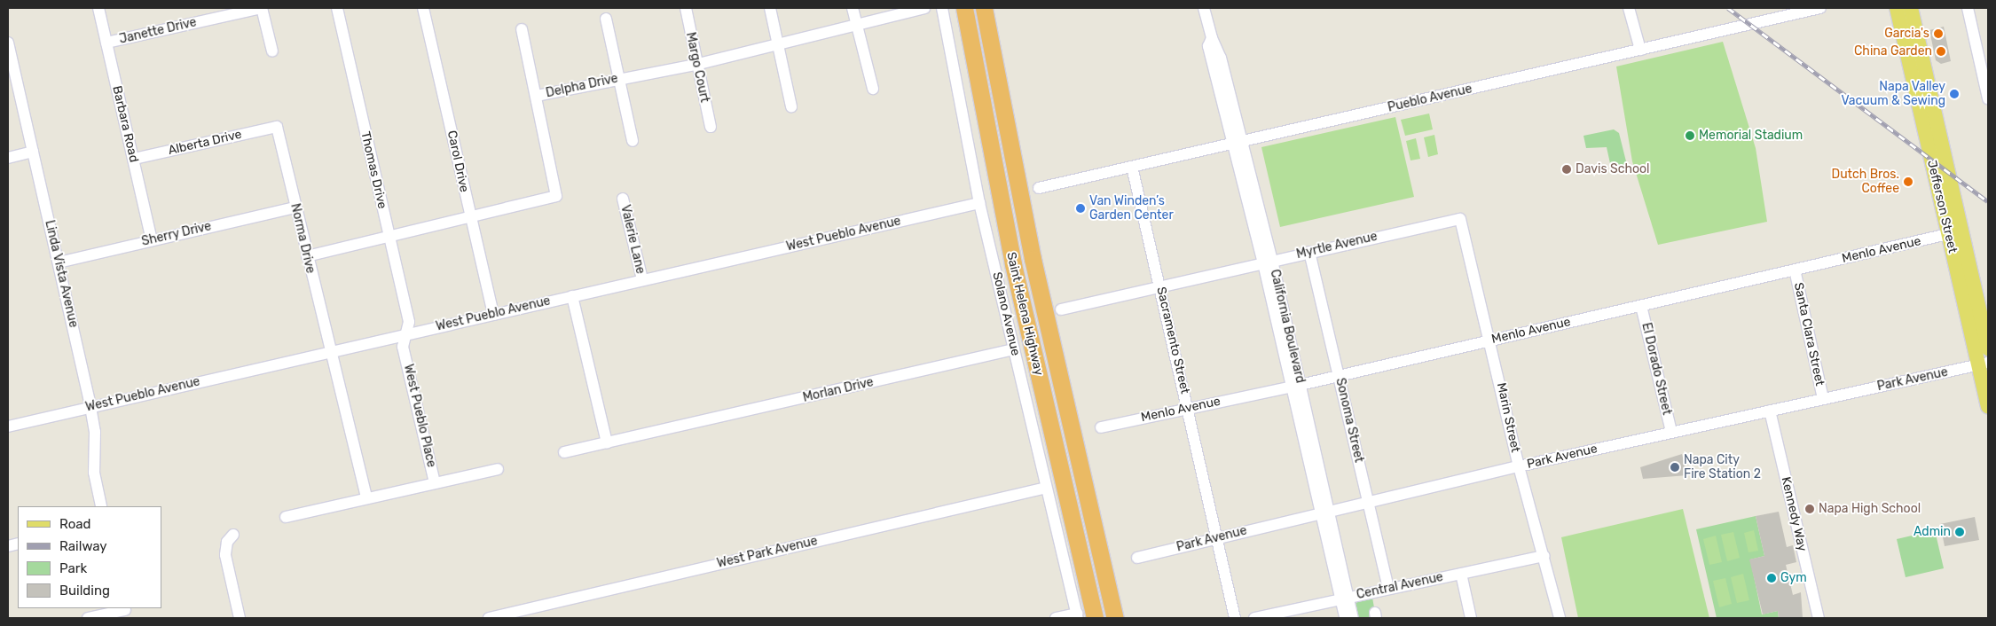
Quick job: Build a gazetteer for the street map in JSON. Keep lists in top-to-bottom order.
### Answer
{
  "streets": {
    "highway": ["Saint Helena Highway"],
    "main road": ["Jefferson Street"],
    "street": [
      "Janette Drive",
      "Margo Court",
      "Delpha Drive",
      "Pueblo Avenue",
      "Barbara Road",
      "Alberta Drive",
      "Carol Drive",
      "Thomas Drive",
      "Sherry Drive",
      "West Pueblo Avenue",
      "Norma Drive",
      "Valerie Lane",
      "Myrtle Avenue",
      "Menlo Avenue",
      "Linda Vista Avenue",
      "Solano Avenue",
      "California Boulevard",
      "Santa Clara Street",
      "Sacramento Street",
      "El Dorado Street",
      "Park Avenue",
      "Morlan Drive",
      "West Pueblo Place",
      "Marin Street",
      "Sonoma Street",
      "Kennedy Way",
      "West Park Avenue",
      "Central Avenue"
    ]
  },
  "crossings": [
    ["Janette Drive", "Barbara Road"],
    ["Margo Court", "Delpha Drive"],
    ["Delpha Drive", "Carol Drive"],
    ["Delpha Drive", "Thomas Drive"],
    ["Delpha Drive", "Norma Drive"],
    ["Pueblo Avenue", "California Boulevard"],
    ["Pueblo Avenue", "Sacramento Street"],
    ["Barbara Road", "Alberta Drive"],
    ["Barbara Road", "Sherry Drive"],
    ["Alberta Drive", "Norma Drive"],
    ["Carol Drive", "West Pueblo Avenue"],
    ["Thomas Drive", "West Pueblo Avenue"],
    ["Thomas Drive", "West Pueblo Place"],
    ["Jefferson Street", "Menlo Avenue"],
    ["Jefferson Street", "Park Avenue"],
    ["Sherry Drive", "Norma Drive"],
    ["Sherry Drive", "Linda Vista Avenue"],
    ["West Pueblo Avenue", "Norma Drive"],
    ["West Pueblo Avenue", "Valerie Lane"],
    ["West Pueblo Avenue", "Linda Vista Avenue"],
    ["West Pueblo Avenue", "Solano Avenue"],
    ["West Pueblo Avenue", "West Pueblo Place"],
    ["Myrtle Avenue", "California Boulevard"],
    ["Myrtle Avenue", "Sacramento Street"],
    ["Myrtle Avenue", "Marin Street"],
    ["Myrtle Avenue", "Sonoma Street"],
    ["Menlo Avenue", "California Boulevard"],
    ["Menlo Avenue", "Santa Clara Street"],
    ["Menlo Avenue", "Sacramento Street"],
    ["Menlo Avenue", "El Dorado Street"],
    ["Menlo Avenue", "Marin Street"],
    ["Menlo Avenue", "Sonoma Street"],
    ["Solano Avenue", "Morlan Drive"],
    ["Solano Avenue", "West Park Avenue"],
    ["California Boulevard", "Park Avenue"],
    ["California Boulevard", "Central Avenue"],
    ["Santa Clara Street", "Park Avenue"],
    ["Sacramento Street", "Park Avenue"],
    ["El Dorado Street", "Park Avenue"],
    ["Park Avenue", "Marin Street"],
    ["Park Avenue", "Sonoma Street"],
    ["Park Avenue", "Kennedy Way"],
    ["Marin Street", "Central Avenue"],
    ["Sonoma Street", "Central Avenue"]
  ],
  "places": [
    "Garcia's",
    "China Garden",
    "Napa Valley Vacuum & Sewing",
    "Memorial Stadium",
    "Davis School",
    "Dutch Bros. Coffee",
    "Van Winden’s Garden Center",
    "Napa City Fire Station 2",
    "Napa High School",
    "Admin",
    "Gym"
  ],
  "legend": [
    "Road",
    "Railway",
    "Park",
    "Building"
  ]
}
